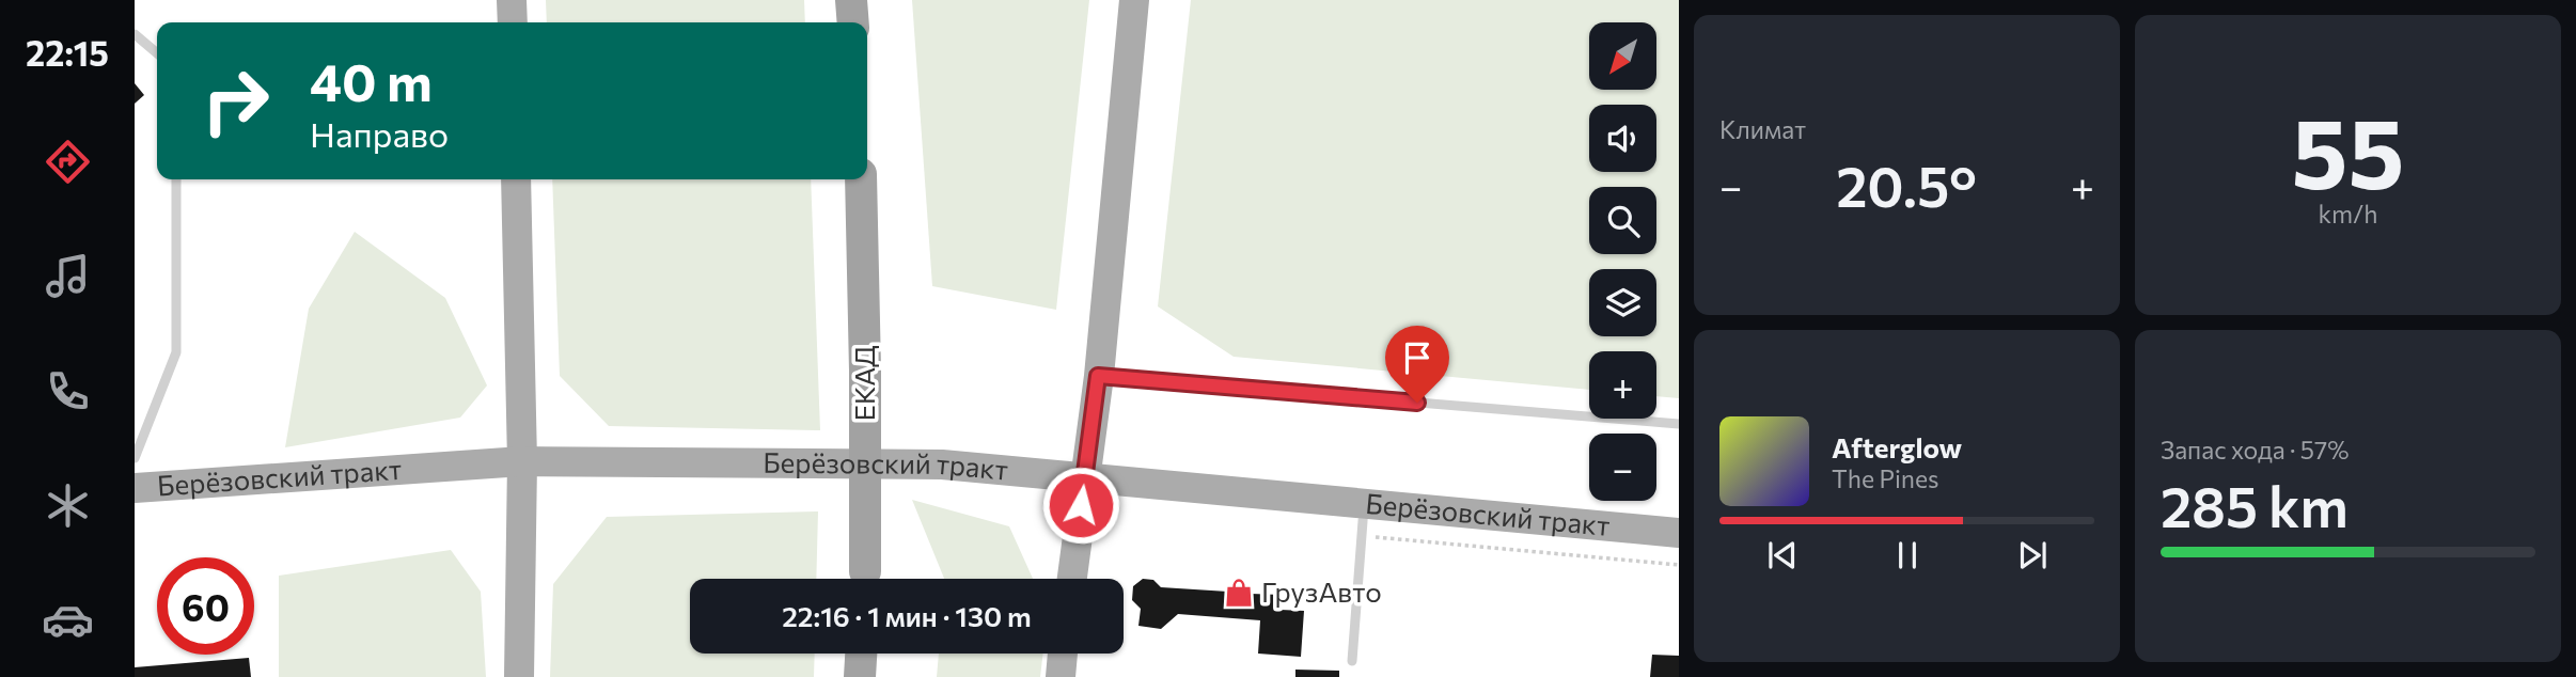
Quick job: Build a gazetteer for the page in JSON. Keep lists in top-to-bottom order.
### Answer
{
  "streets": {
    "highway": ["ЕКАД"],
    "main road": ["Берёзовский тракт"]
  },
  "places": {
    "shop": ["ГрузАвто"]
  },
  "north": "bottom left",
  "page": {
    "tabs": "22:15",
    "tile": [
      "Климат",
      ["55", "km/h"],
      ["Запас хода · 57%", "285 km"]
    ],
    "map_buttons": ["+", "−"],
    "turn": ["40 m", "Направо"],
    "heat": ["−", "20.5°", "+"],
    "song": ["Afterglow", "The Pines"],
    "limit": "60",
    "trip": "22:16 · 1 мин · 130 m"
  }
}
